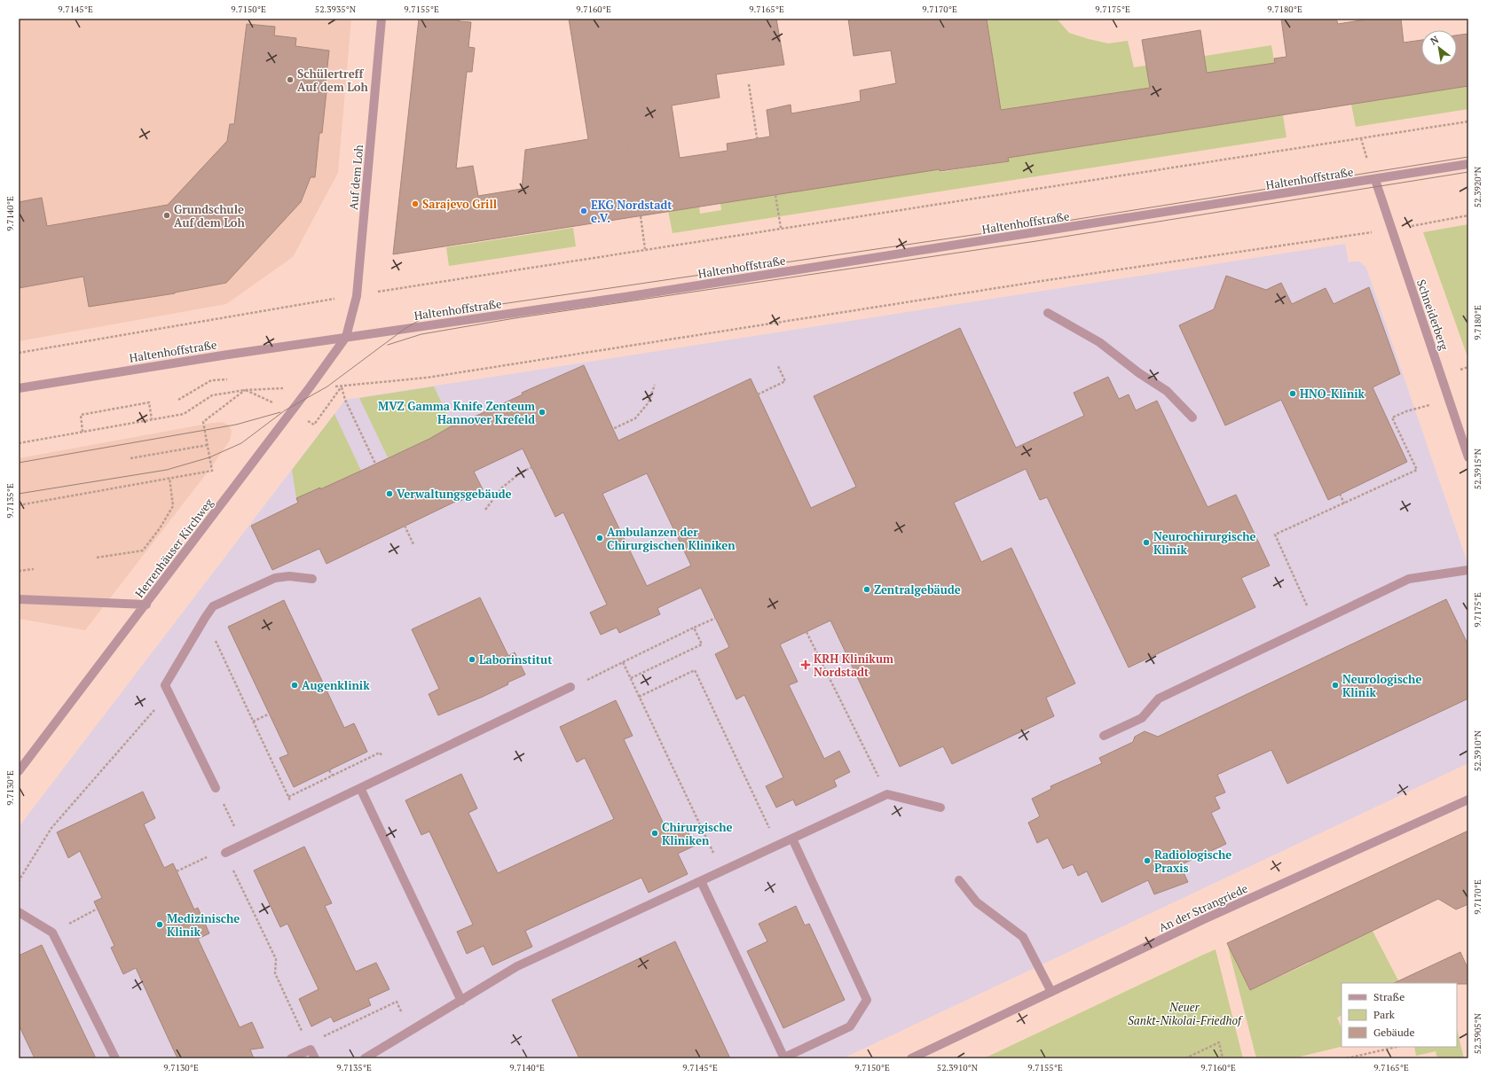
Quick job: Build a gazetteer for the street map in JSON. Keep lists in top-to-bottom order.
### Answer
{
  "streets": {
    "street": [
      "Auf dem Loh",
      "Haltenhoffstraße",
      "Schneiderberg",
      "Herrenhäuser Kirchweg",
      "An der Strangriede"
    ]
  },
  "crossings": [
    ["Auf dem Loh", "Haltenhoffstraße"],
    ["Auf dem Loh", "Herrenhäuser Kirchweg"],
    ["Haltenhoffstraße", "Schneiderberg"],
    ["Haltenhoffstraße", "Herrenhäuser Kirchweg"]
  ],
  "parks": ["Neuer Sankt-Nikolai-Friedhof"],
  "places": {
    "other": [
      "Schülertreff Auf dem Loh",
      "Sarajevo Grill",
      "EKG Nordstadt e.V.",
      "Grundschule Auf dem Loh",
      "HNO-Klinik",
      "MVZ Gamma Knife Zenteum Hannover Krefeld",
      "Verwaltungsgebäude",
      "Ambulanzen der Chirurgischen Kliniken",
      "Neurochirurgische Klinik",
      "Zentralgebäude",
      "Laborinstitut",
      "Augenklinik",
      "Neurologische Klinik",
      "Chirurgische Kliniken",
      "Radiologische Praxis",
      "Medizinische Klinik"
    ],
    "health": ["KRH Klinikum Nordstadt"]
  },
  "legend": ["Straße", "Park", "Gebäude"],
  "north": "top left",
  "coordinates": [
    "9.7145°E",
    "9.7150°E",
    "52.3935°N",
    "9.7155°E",
    "9.7160°E",
    "9.7165°E",
    "9.7170°E",
    "9.7175°E",
    "9.7180°E",
    "52.3920°N",
    "9.7140°E",
    "52.3915°N",
    "9.7135°E",
    "52.3910°N",
    "9.7130°E",
    "52.3905°N"
  ]
}
